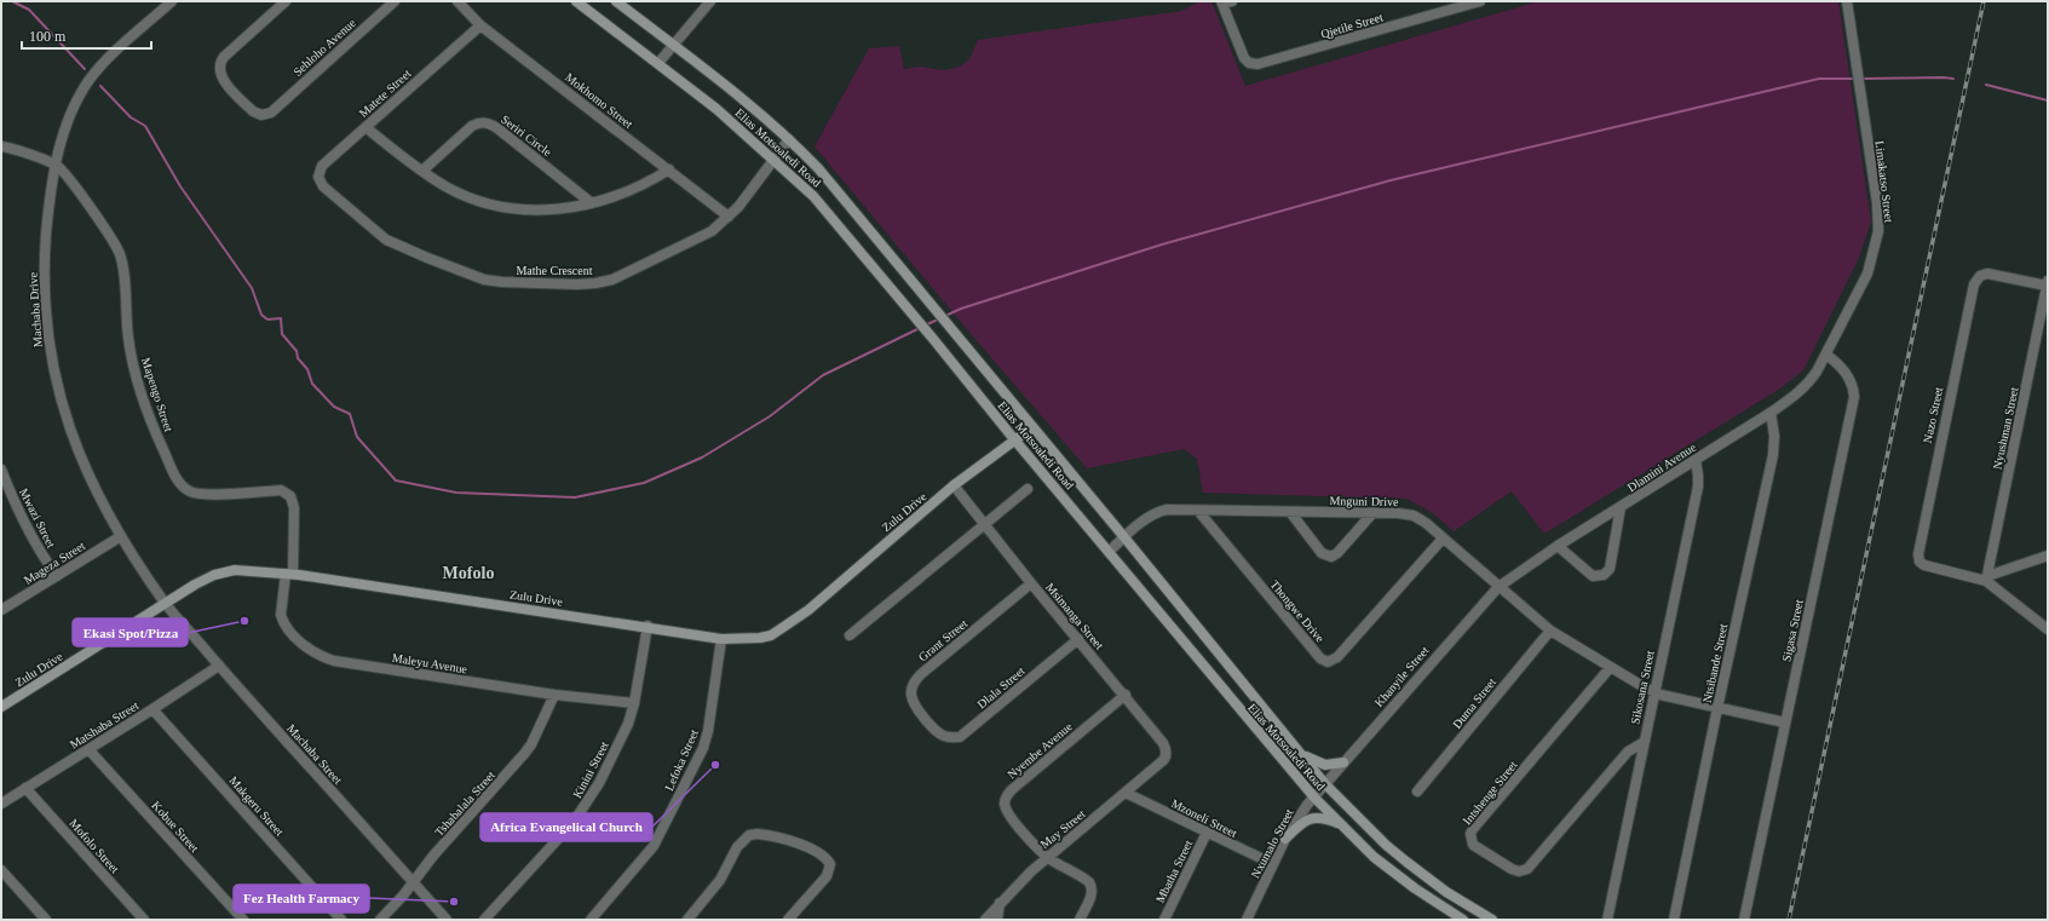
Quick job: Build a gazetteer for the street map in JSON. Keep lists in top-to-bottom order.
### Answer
{
  "streets": {
    "main road": ["Elias Motsoaledi Road", "Zulu Drive"],
    "street": [
      "Qjetile Street",
      "Sehloho Avenue",
      "Matete Street",
      "Mokhomo Street",
      "Seriri Circle",
      "Limakatso Street",
      "Mathe Crescent",
      "Machaba Drive",
      "Mapengo Street",
      "Nazo Street",
      "Nyushman Street",
      "Dlamini Avenue",
      "Mnguni Drive",
      "Mwazi Street",
      "Mageza Street",
      "Thongwe Drive",
      "Msimanga Street",
      "Sigasa Street",
      "Grant Street",
      "Maleyu Avenue",
      "Ntsibande Street",
      "Khanyile Street",
      "Dlala Street",
      "Sikosana Street",
      "Duma Street",
      "Matshaba Street",
      "Nyembe Avenue",
      "Machaba Street",
      "Lefoka Street",
      "Kinini Street",
      "Intshenge Street",
      "Tshabalala Street",
      "Makgeru Street",
      "Mzoneli Street",
      "Kobue Street",
      "May Street",
      "Nxumalo Street",
      "Mofolo Street",
      "Mbatha Street"
    ]
  },
  "crossings": [
    ["Matete Street", "Mokhomo Street"],
    ["Matete Street", "Mathe Crescent"],
    ["Mokhomo Street", "Mathe Crescent"],
    ["Elias Motsoaledi Road", "Mathe Crescent"],
    ["Elias Motsoaledi Road", "Mnguni Drive"],
    ["Elias Motsoaledi Road", "Zulu Drive"],
    ["Elias Motsoaledi Road", "Khanyile Street"],
    ["Elias Motsoaledi Road", "Nxumalo Street"],
    ["Limakatso Street", "Dlamini Avenue"],
    ["Limakatso Street", "Sigasa Street"],
    ["Machaba Drive", "Mapengo Street"],
    ["Machaba Drive", "Zulu Drive"],
    ["Machaba Drive", "Mageza Street"],
    ["Machaba Drive", "Machaba Street"],
    ["Mapengo Street", "Zulu Drive"],
    ["Mapengo Street", "Maleyu Avenue"],
    ["Nazo Street", "Nyushman Street"],
    ["Dlamini Avenue", "Mnguni Drive"],
    ["Dlamini Avenue", "Sigasa Street"],
    ["Dlamini Avenue", "Ntsibande Street"],
    ["Dlamini Avenue", "Khanyile Street"],
    ["Dlamini Avenue", "Sikosana Street"],
    ["Mnguni Drive", "Thongwe Drive"],
    ["Mnguni Drive", "Sigasa Street"],
    ["Mnguni Drive", "Ntsibande Street"],
    ["Mnguni Drive", "Khanyile Street"],
    ["Mnguni Drive", "Sikosana Street"],
    ["Mnguni Drive", "Duma Street"],
    ["Mnguni Drive", "Intshenge Street"],
    ["Zulu Drive", "Msimanga Street"],
    ["Zulu Drive", "Maleyu Avenue"],
    ["Zulu Drive", "Machaba Street"],
    ["Zulu Drive", "Lefoka Street"],
    ["Zulu Drive", "Kinini Street"],
    ["Mwazi Street", "Mageza Street"],
    ["Msimanga Street", "Grant Street"],
    ["Msimanga Street", "Dlala Street"],
    ["Msimanga Street", "Nyembe Avenue"],
    ["Msimanga Street", "May Street"],
    ["Grant Street", "Dlala Street"],
    ["Maleyu Avenue", "Kinini Street"],
    ["Maleyu Avenue", "Tshabalala Street"],
    ["Khanyile Street", "Nxumalo Street"],
    ["Sikosana Street", "Intshenge Street"],
    ["Matshaba Street", "Machaba Street"],
    ["Matshaba Street", "Makgeru Street"],
    ["Matshaba Street", "Kobue Street"],
    ["Matshaba Street", "Mofolo Street"],
    ["Nyembe Avenue", "May Street"],
    ["Machaba Street", "Tshabalala Street"],
    ["Mzoneli Street", "May Street"],
    ["Mzoneli Street", "Nxumalo Street"],
    ["Mzoneli Street", "Mbatha Street"]
  ],
  "districts": ["Mofolo"],
  "places": ["Ekasi Spot/Pizza", "Africa Evangelical Church", "Fez Health Farmacy"],
  "scale_bar": "100 m"
}
